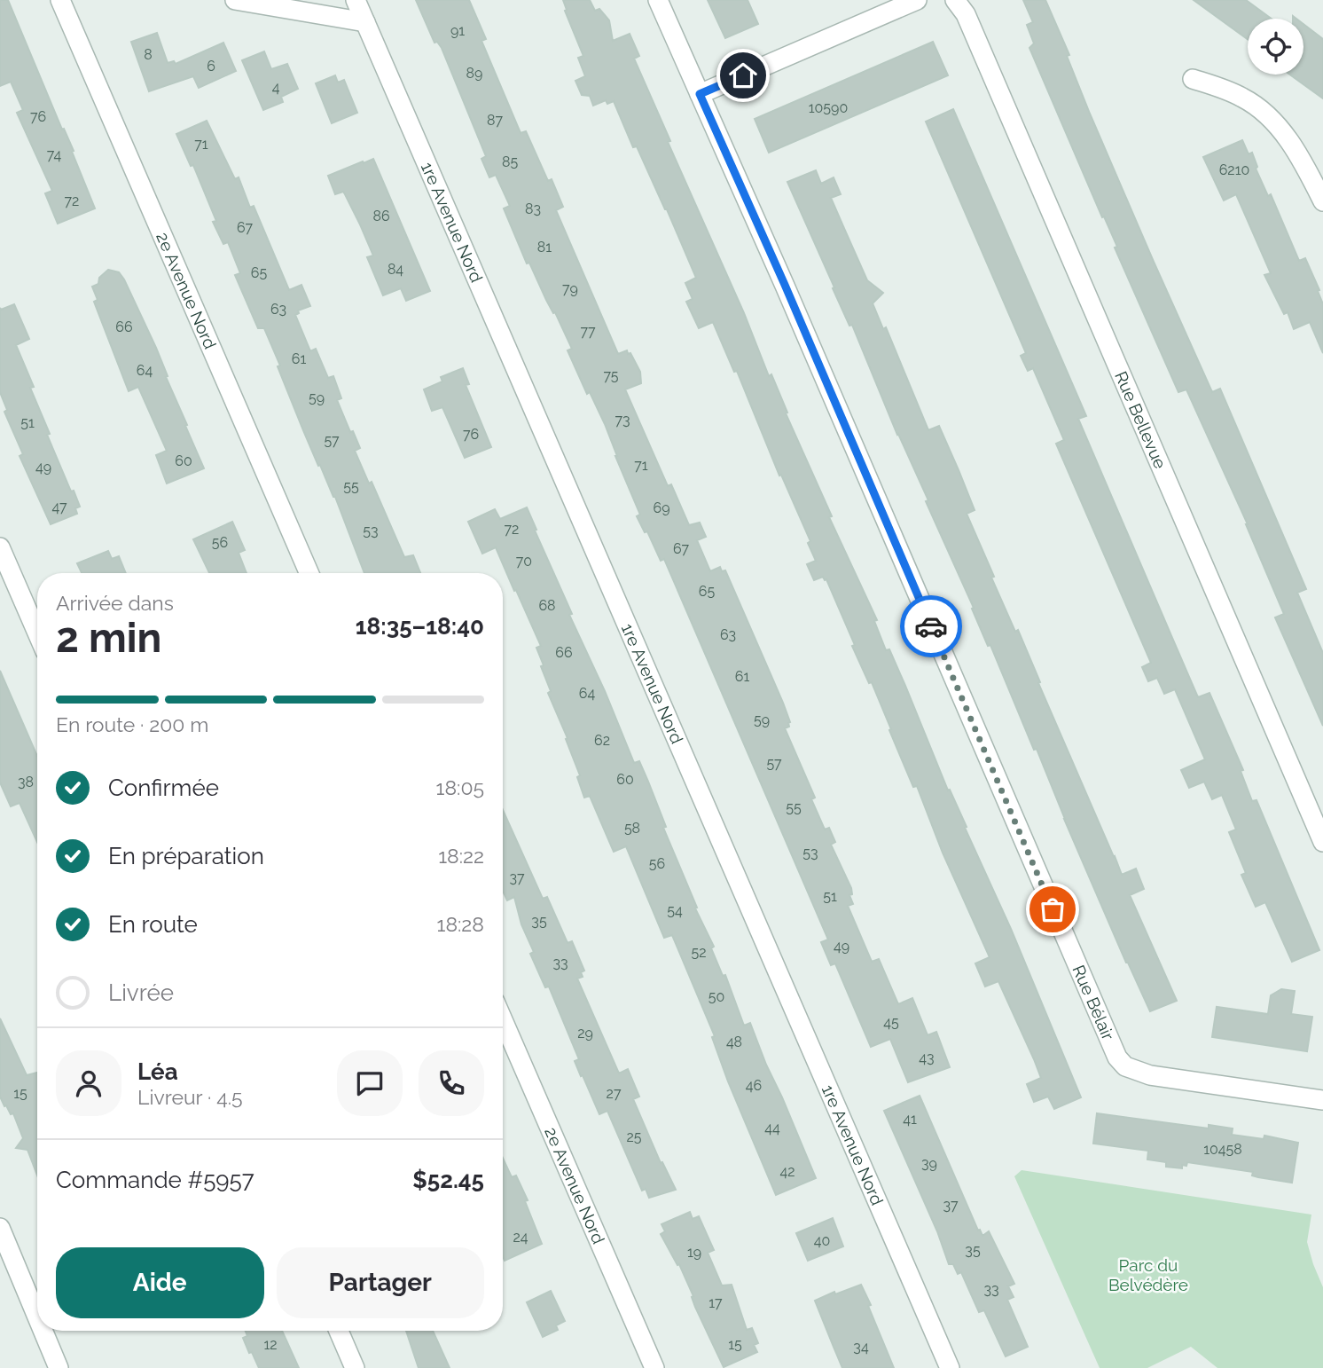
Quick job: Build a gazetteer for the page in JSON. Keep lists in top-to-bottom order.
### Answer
{
  "streets": {
    "street": [
      "1re Avenue Nord",
      "2e Avenue Nord",
      "Rue Bellevue",
      "Rue Bélair"
    ]
  },
  "parks": ["Parc du Belvédère"],
  "house_numbers": [
    "91",
    "8",
    "6",
    "89",
    "4",
    "10590",
    "76",
    "87",
    "71",
    "74",
    "85",
    "6210",
    "72",
    "83",
    "86",
    "67",
    "81",
    "84",
    "65",
    "79",
    "63",
    "66",
    "77",
    "61",
    "64",
    "75",
    "59",
    "73",
    "51",
    "76",
    "57",
    "60",
    "71",
    "49",
    "55",
    "47",
    "69",
    "72",
    "53",
    "56",
    "67",
    "70",
    "65",
    "68",
    "63",
    "66",
    "61",
    "64",
    "59",
    "62",
    "57",
    "60",
    "38",
    "55",
    "58",
    "53",
    "56",
    "37",
    "51",
    "54",
    "35",
    "49",
    "52",
    "33",
    "50",
    "45",
    "29",
    "48",
    "43",
    "46",
    "15",
    "27",
    "41",
    "44",
    "25",
    "10458",
    "39",
    "42",
    "37",
    "24",
    "40",
    "35",
    "19",
    "33",
    "17",
    "12",
    "15",
    "34"
  ],
  "page": {
    "heading": ["2 min", "Arrivée dans", "18:35–18:40"],
    "panel": [
      "Léa",
      "Livreur · 4.5",
      "Commande #5957",
      "$52.45"
    ],
    "bar": "En route · 200 m",
    "list": [
      ["Confirmée", "18:05"],
      ["En préparation", "18:22"],
      ["En route", "18:28"],
      "Livrée"
    ],
    "buttons": ["Aide", "Partager"]
  }
}
